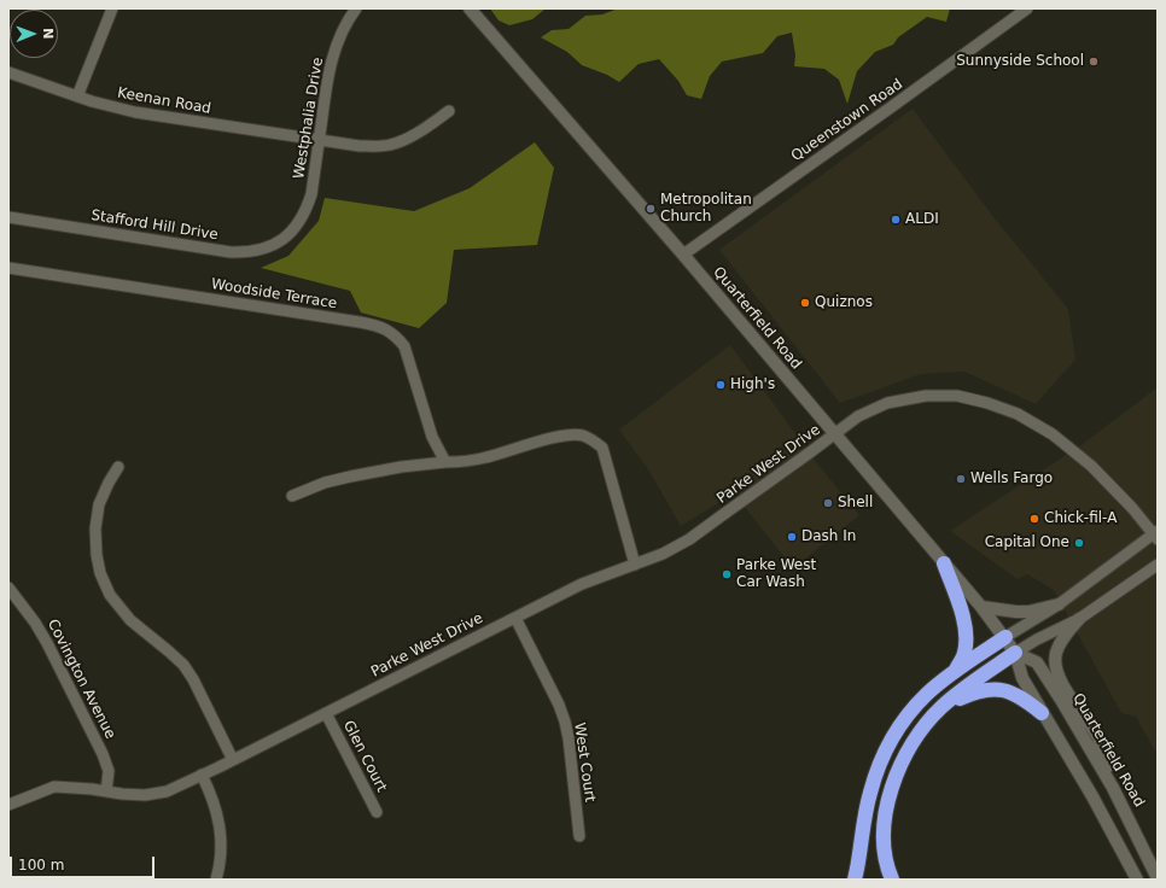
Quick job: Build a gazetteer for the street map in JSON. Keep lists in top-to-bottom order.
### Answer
{
  "streets": {
    "main road": ["Quarterfield Road"],
    "street": [
      "Keenan Road",
      "Westphalia Drive",
      "Queenstown Road",
      "Stafford Hill Drive",
      "Woodside Terrace",
      "Parke West Drive",
      "Covington Avenue",
      "Glen Court",
      "West Court"
    ]
  },
  "crossings": [
    ["Keenan Road", "Westphalia Drive"],
    ["Westphalia Drive", "Stafford Hill Drive"],
    ["Queenstown Road", "Quarterfield Road"],
    ["Quarterfield Road", "Parke West Drive"],
    ["Parke West Drive", "Covington Avenue"],
    ["Parke West Drive", "Glen Court"],
    ["Parke West Drive", "West Court"]
  ],
  "places": [
    "Sunnyside School",
    "Metropolitan Church",
    "ALDI",
    "Quiznos",
    "High's",
    "Wells Fargo",
    "Shell",
    "Chick-fil-A",
    "Dash In",
    "Capital One",
    "Parke West Car Wash"
  ],
  "scale_bar": "100 m",
  "north": "right"
}
